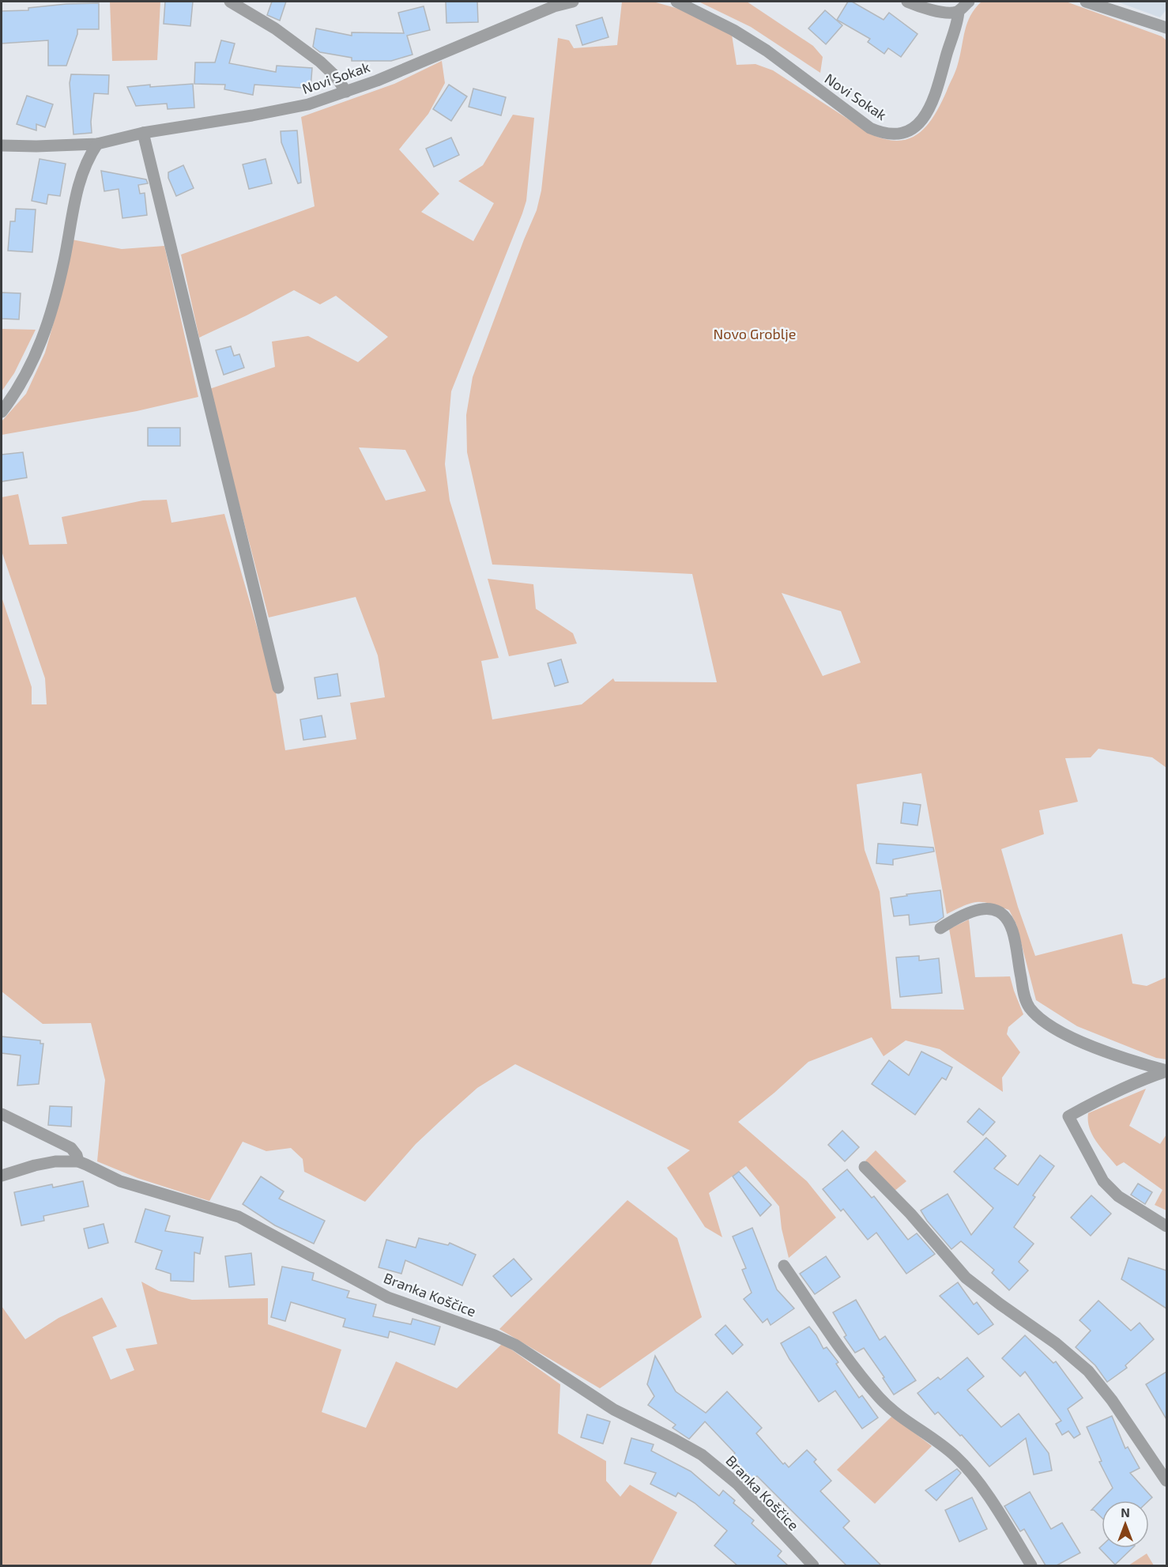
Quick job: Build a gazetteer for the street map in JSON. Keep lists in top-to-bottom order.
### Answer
{
  "streets": {
    "street": ["Novi Sokak", "Branka Koščice"]
  },
  "parks": ["Novo Groblje"],
  "north": "top"
}
